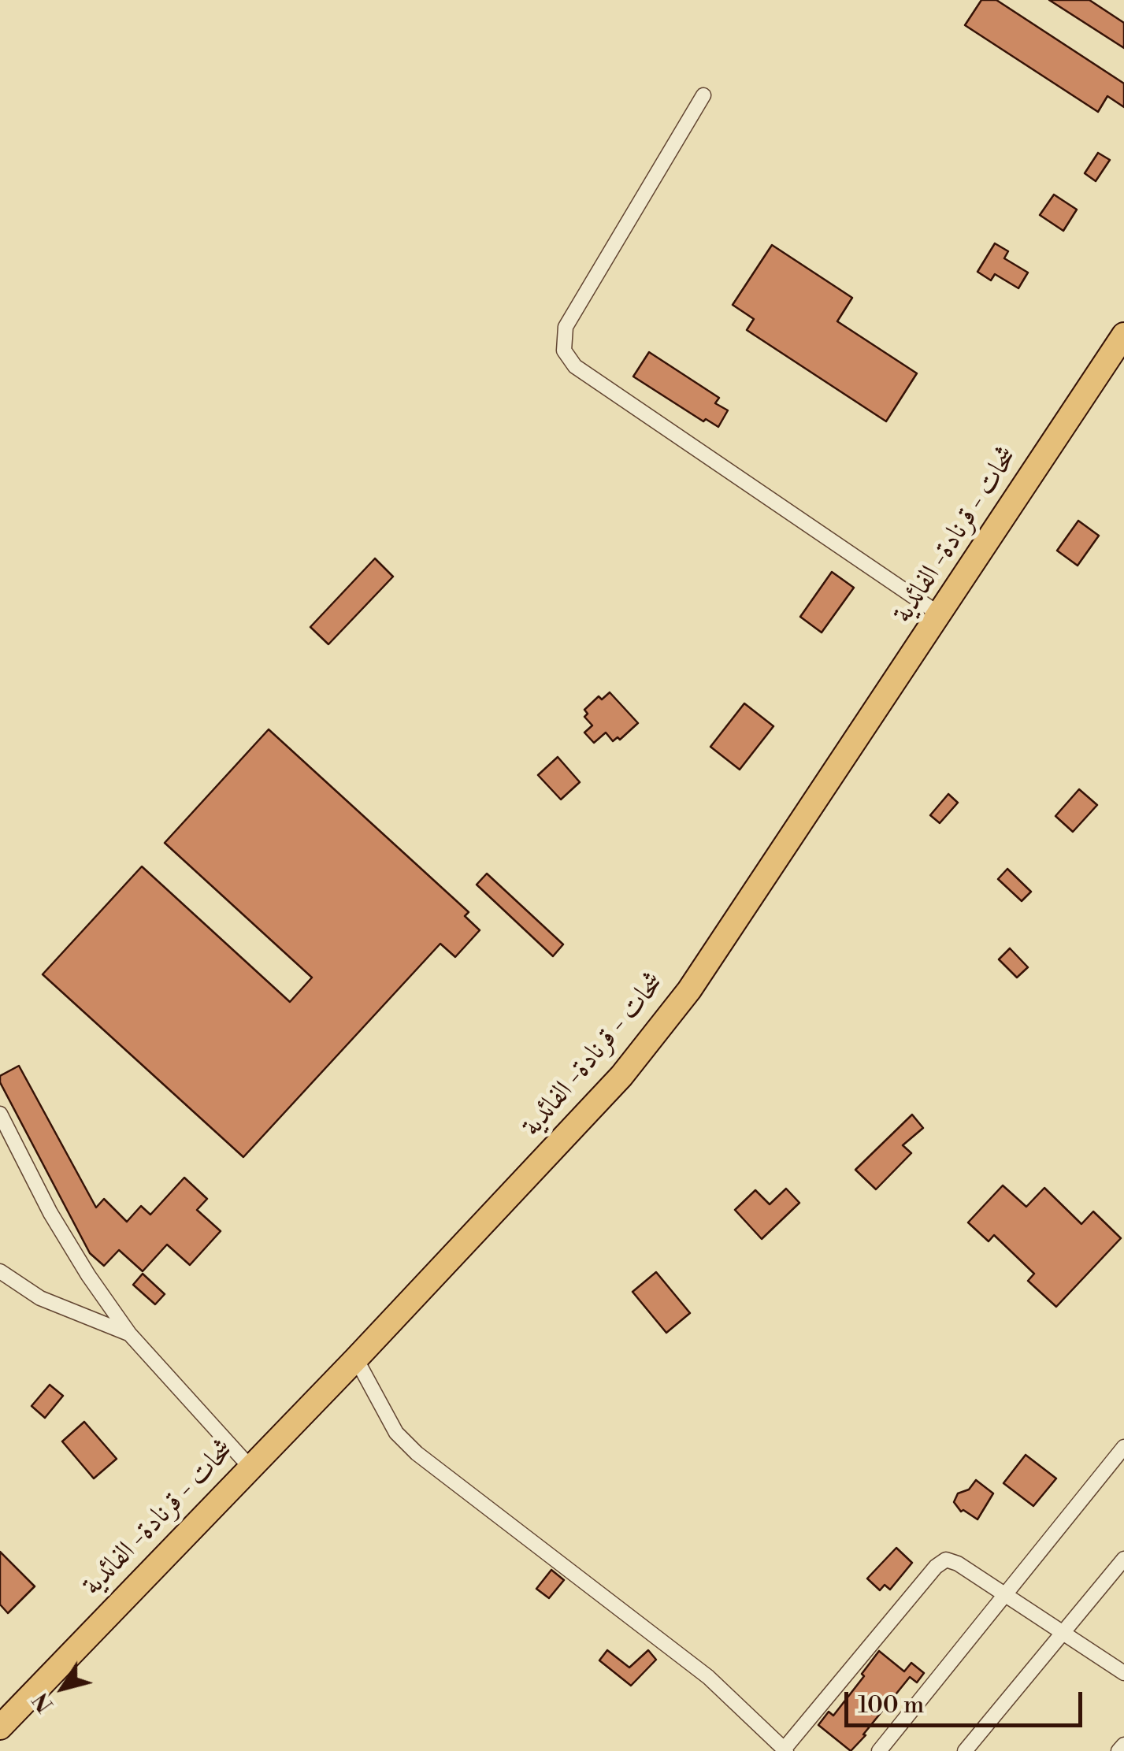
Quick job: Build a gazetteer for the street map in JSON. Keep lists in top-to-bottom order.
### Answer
{
  "streets": {
    "main road": ["شحات - قرنادة- الفائدية"]
  },
  "scale_bar": "100 m",
  "north": "bottom left"
}
